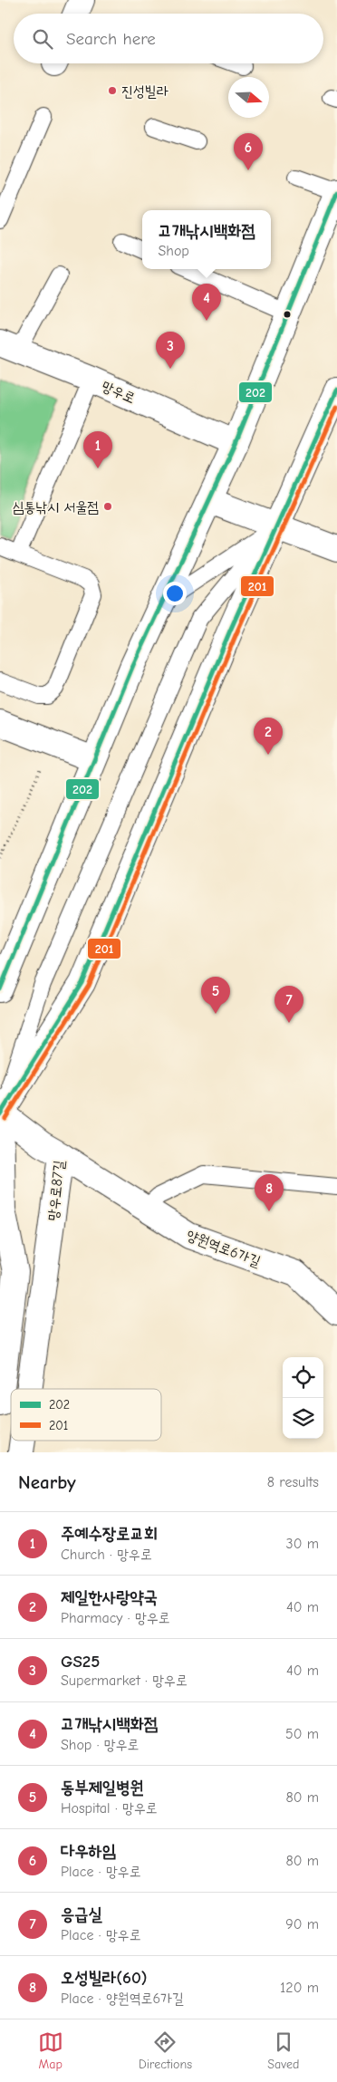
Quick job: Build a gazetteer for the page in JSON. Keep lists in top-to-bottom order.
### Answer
{
  "streets": {
    "main road": ["망우로", "망우로87길", "양원역로6가길"]
  },
  "crossings": [
    ["망우로87길", "양원역로6가길"]
  ],
  "places": ["진성빌라", "심통낚시 서울점"],
  "lines": ["transit line 202", "transit line 201"],
  "legend": ["202", "201"],
  "north": "right",
  "page": {
    "search": "Search here",
    "pins": [
      "6",
      "4",
      "3",
      "1",
      "2",
      "5",
      "7",
      "8"
    ],
    "popup": ["고개낚시백화점", "Shop"],
    "heading": ["Nearby", "8 results"],
    "list": [
      {
        "mark": "1",
        "name": "주예수장로교회",
        "note": "Church · 망우로",
        "value": "30 m"
      },
      {
        "mark": "2",
        "name": "제일한사랑약국",
        "note": "Pharmacy · 망우로",
        "value": "40 m"
      },
      {
        "mark": "3",
        "name": "GS25",
        "note": "Supermarket · 망우로",
        "value": "40 m"
      },
      {
        "mark": "4",
        "name": "고개낚시백화점",
        "note": "Shop · 망우로",
        "value": "50 m"
      },
      {
        "mark": "5",
        "name": "동부제일병원",
        "note": "Hospital · 망우로",
        "value": "80 m"
      },
      {
        "mark": "6",
        "name": "다우하임",
        "note": "Place · 망우로",
        "value": "80 m"
      },
      {
        "mark": "7",
        "name": "응급실",
        "note": "Place · 망우로",
        "value": "90 m"
      },
      {
        "mark": "8",
        "name": "오성빌라(60)",
        "note": "Place · 양원역로6가길",
        "value": "120 m"
      }
    ],
    "nav": ["Map", "Directions", "Saved"]
  }
}
